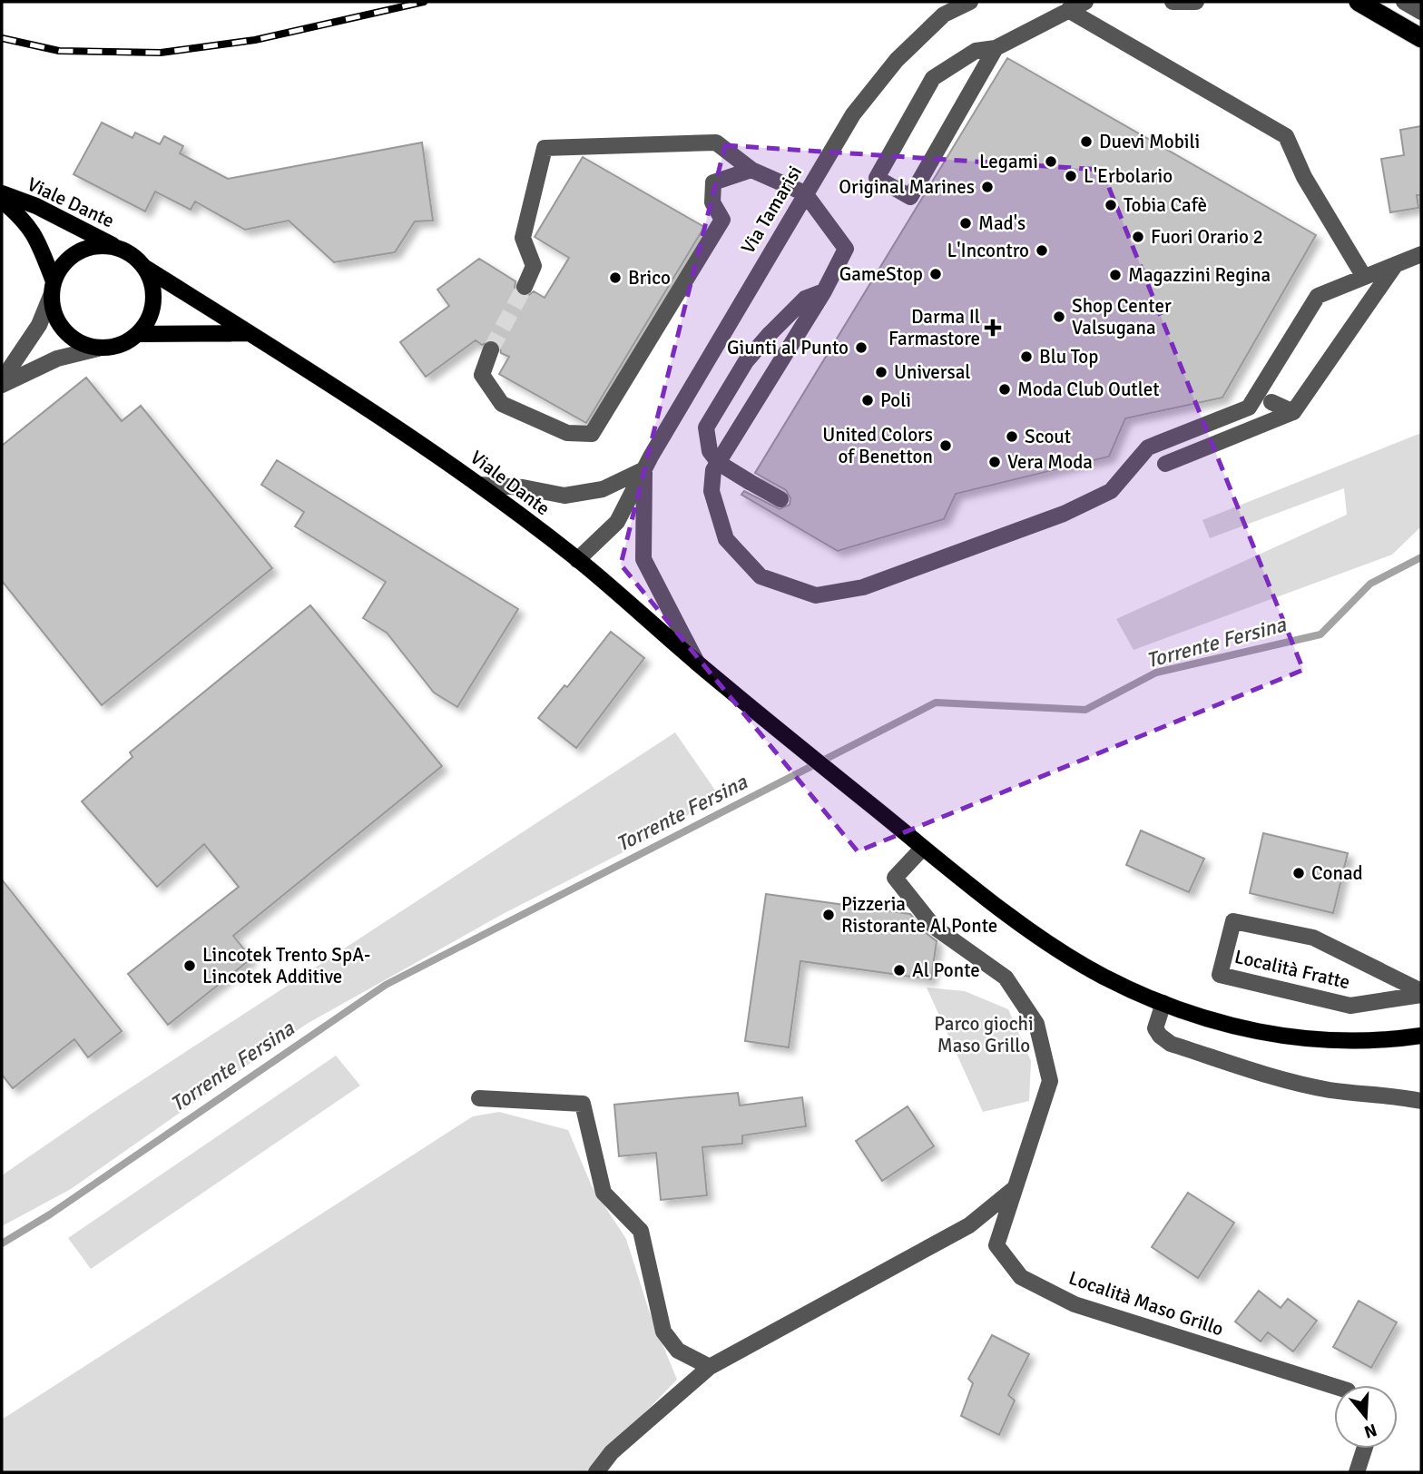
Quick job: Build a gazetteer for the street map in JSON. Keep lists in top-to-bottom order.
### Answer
{
  "streets": {
    "main road": ["Viale Dante"],
    "street": ["Via Tamarisi", "Località Fratte", "Località Maso Grillo"]
  },
  "crossings": [
    ["Viale Dante", "Via Tamarisi"],
    ["Viale Dante", "Località Maso Grillo"]
  ],
  "water": ["Torrente Fersina"],
  "parks": ["Parco giochi Maso Grillo"],
  "places": {
    "other": [
      "Duevi Mobili",
      "Legami",
      "L'Erbolario",
      "Original Marines",
      "Tobia Cafè",
      "Mad's",
      "Fuori Orario 2",
      "L'Incontro",
      "GameStop",
      "Magazzini Regina",
      "Brico",
      "Shop Center Valsugana",
      "Giunti al Punto",
      "Blu Top",
      "Universal",
      "Moda Club Outlet",
      "Poli",
      "Scout",
      "United Colors of Benetton",
      "Vera Moda",
      "Conad",
      "Pizzeria Ristorante Al Ponte",
      "Lincotek Trento SpA- Lincotek Additive",
      "Al Ponte"
    ],
    "health": ["Darma Il Farmastore"]
  },
  "north": "bottom"
}
